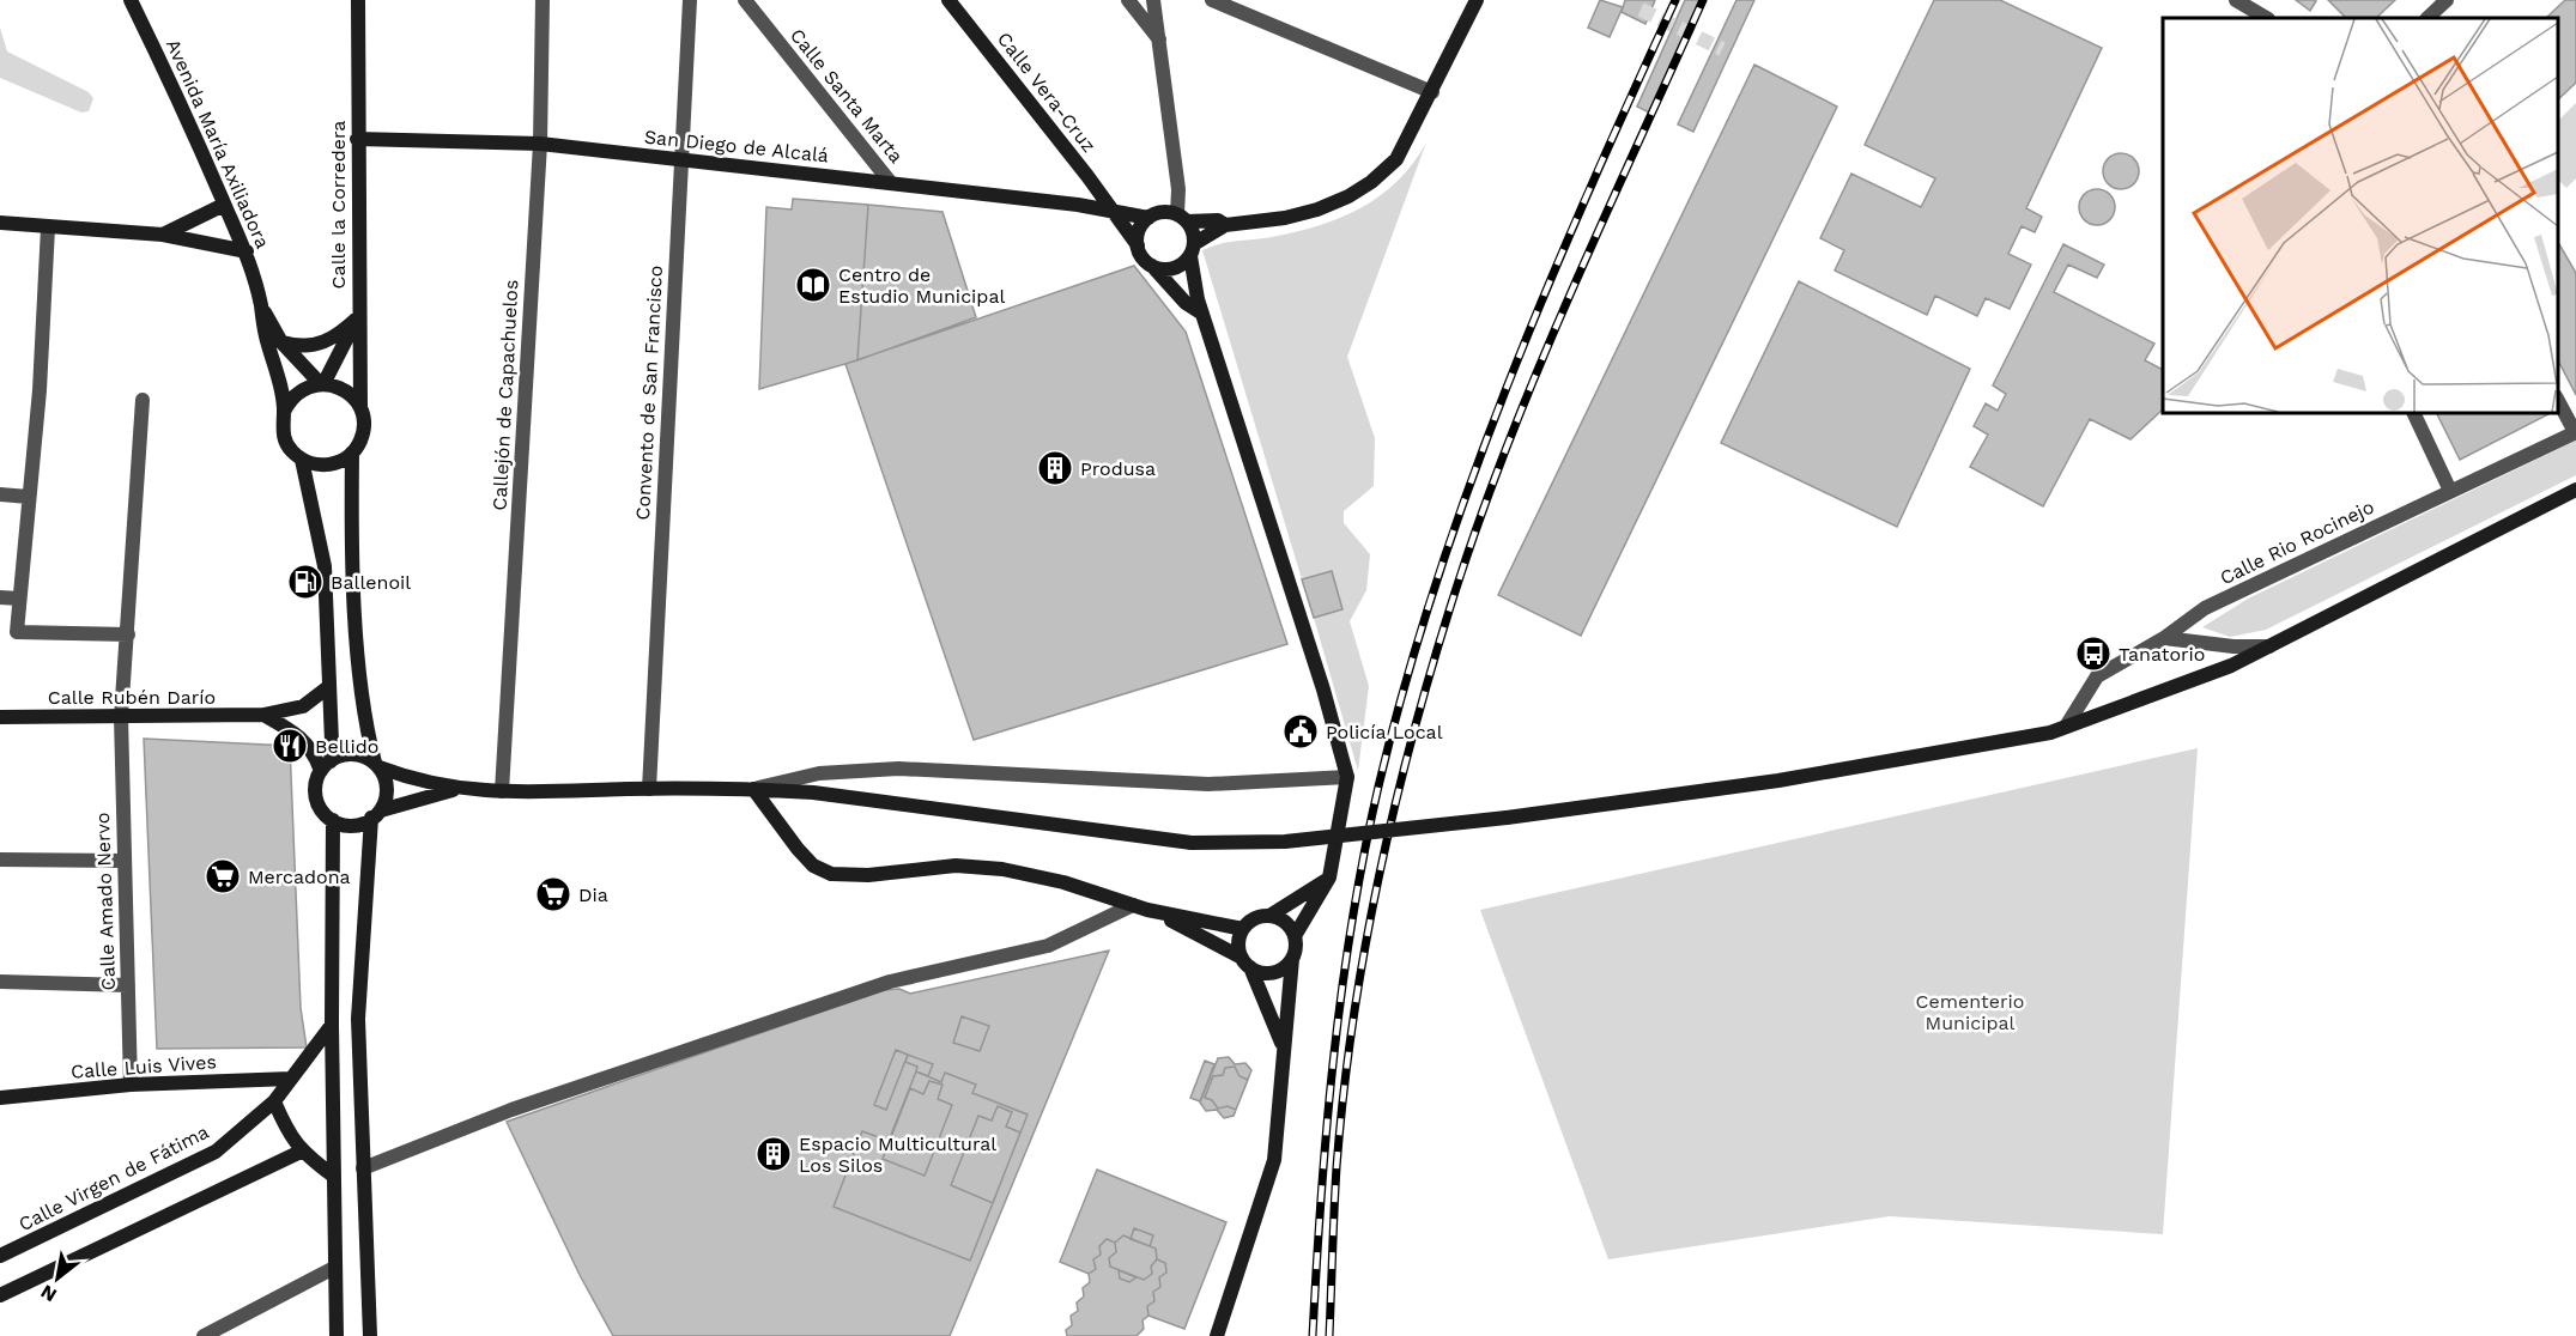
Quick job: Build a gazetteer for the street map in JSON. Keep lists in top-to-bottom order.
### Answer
{
  "streets": {
    "street": [
      "Calle Vera-Cruz",
      "Calle Santa Marta",
      "Avenida María Axiliadora",
      "San Diego de Alcalá",
      "Calle la Corredera",
      "Convento de San Francisco",
      "Callejón de Capachuelos",
      "Calle Rio Rocinejo",
      "Calle Rubén Darío",
      "Calle Amado Nervo",
      "Calle Luis Vives",
      "Calle Virgen de Fátima"
    ]
  },
  "crossings": [
    ["Calle Vera-Cruz", "San Diego de Alcalá"],
    ["Calle Santa Marta", "San Diego de Alcalá"],
    ["San Diego de Alcalá", "Calle la Corredera"],
    ["San Diego de Alcalá", "Convento de San Francisco"],
    ["San Diego de Alcalá", "Callejón de Capachuelos"],
    ["Calle Rubén Darío", "Calle Amado Nervo"],
    ["Calle Amado Nervo", "Calle Luis Vives"],
    ["Calle Luis Vives", "Calle Virgen de Fátima"]
  ],
  "parks": ["Cementerio Municipal"],
  "places": {
    "library": ["Centro de Estudio Municipal"],
    "building": ["Produsa", "Espacio Multicultural Los Silos"],
    "fuel station": ["Ballenoil"],
    "bus stop": ["Tanatorio"],
    "public building": ["Policía Local"],
    "restaurant": ["Bellido"],
    "supermarket": ["Mercadona", "Dia"]
  },
  "north": "bottom left"
}
